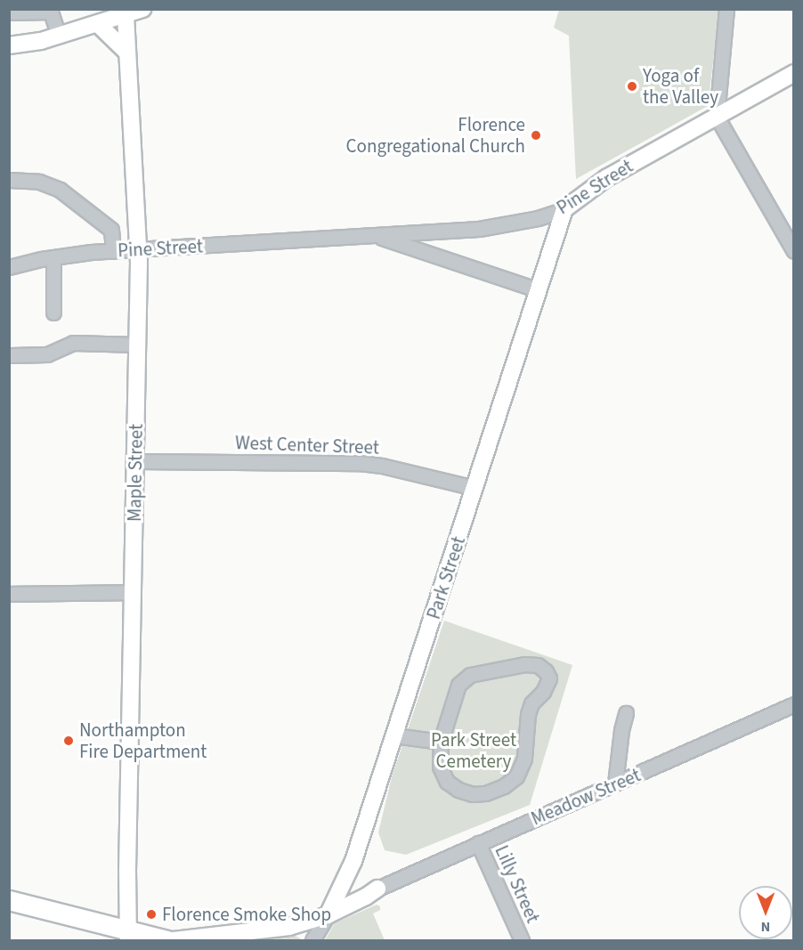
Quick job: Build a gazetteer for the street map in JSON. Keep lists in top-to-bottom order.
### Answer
{
  "streets": {
    "main road": ["Pine Street", "Maple Street", "Park Street"],
    "street": ["West Center Street", "Meadow Street", "Lilly Street"]
  },
  "crossings": [
    ["Pine Street", "Maple Street"],
    ["Pine Street", "Park Street"],
    ["West Center Street", "Maple Street"],
    ["West Center Street", "Park Street"],
    ["Meadow Street", "Lilly Street"]
  ],
  "parks": ["Park Street Cemetery"],
  "places": [
    "Yoga of the Valley",
    "Florence Congregational Church",
    "Northampton Fire Department",
    "Florence Smoke Shop"
  ],
  "north": "bottom"
}
